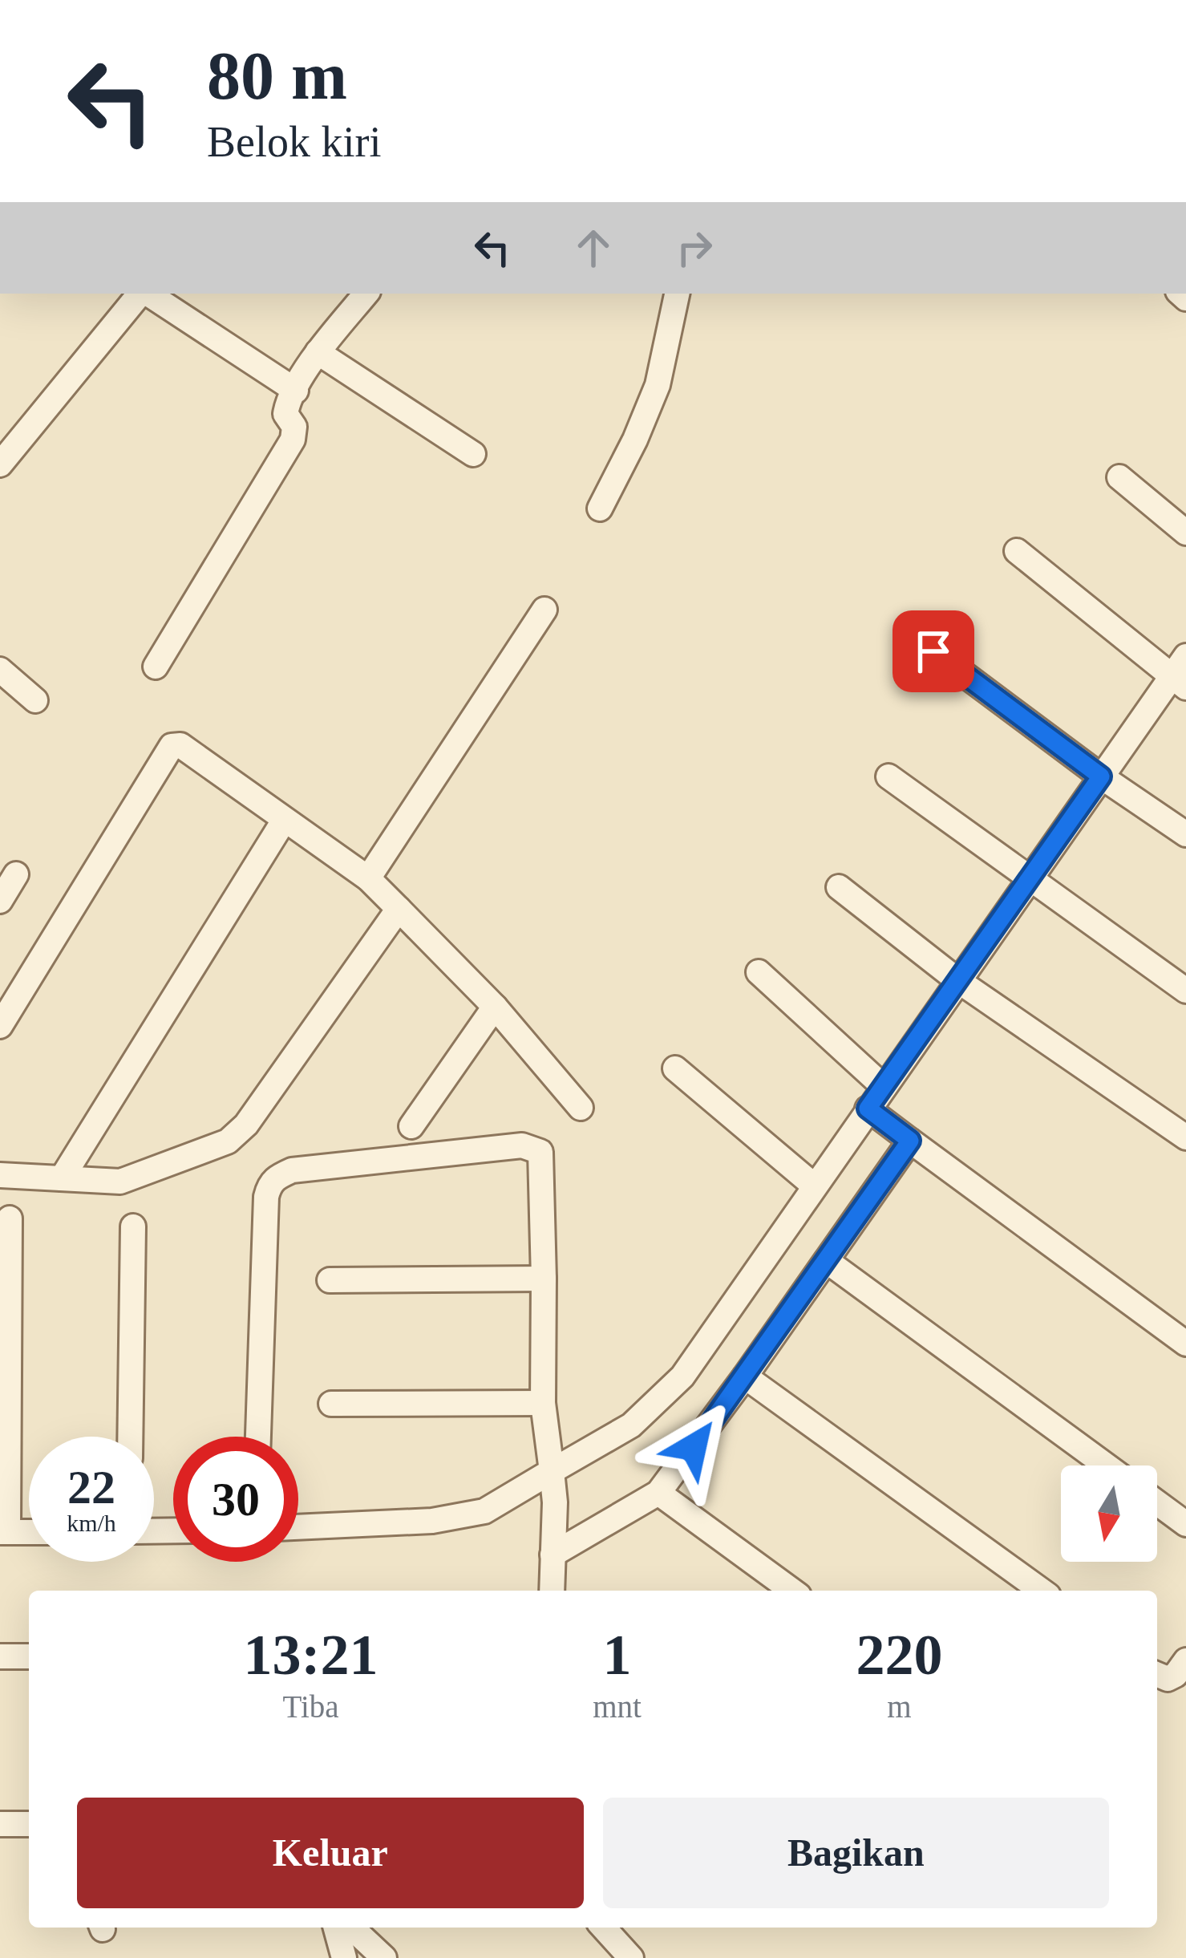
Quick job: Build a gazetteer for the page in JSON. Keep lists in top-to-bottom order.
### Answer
{
  "north": "bottom",
  "page": {
    "turn": ["80 m", "Belok kiri"],
    "speed": "22 km/h",
    "limit": "30",
    "eta": [
      "13:21",
      "Tiba",
      "1",
      "mnt",
      "220",
      "m"
    ],
    "buttons": ["Keluar", "Bagikan"]
  }
}
